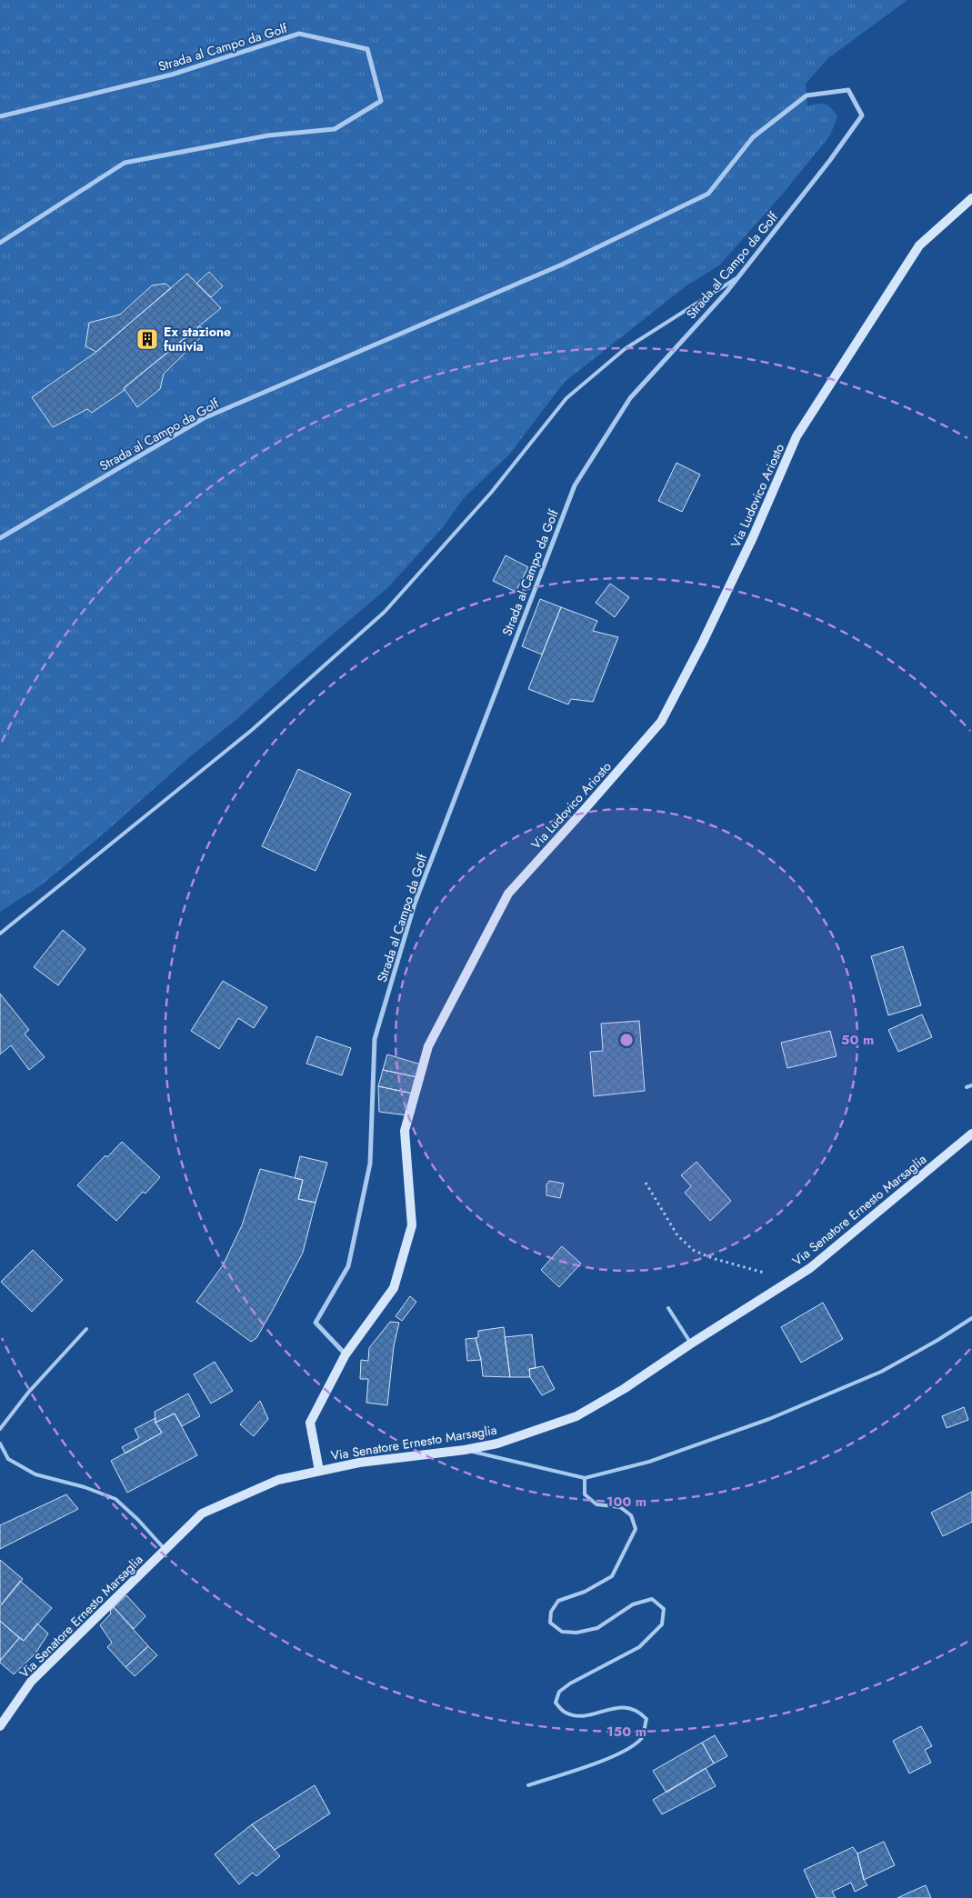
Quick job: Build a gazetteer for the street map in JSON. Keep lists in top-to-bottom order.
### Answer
{
  "streets": {
    "street": ["Strada al Campo da Golf", "Via Ludovico Ariosto", "Via Senatore Ernesto Marsaglia"]
  },
  "crossings": [
    ["Strada al Campo da Golf", "Via Ludovico Ariosto"],
    ["Via Ludovico Ariosto", "Via Senatore Ernesto Marsaglia"]
  ],
  "places": {
    "building": ["Ex stazione funivia"]
  },
  "rings": ["50 m", "100 m", "150 m"]
}
